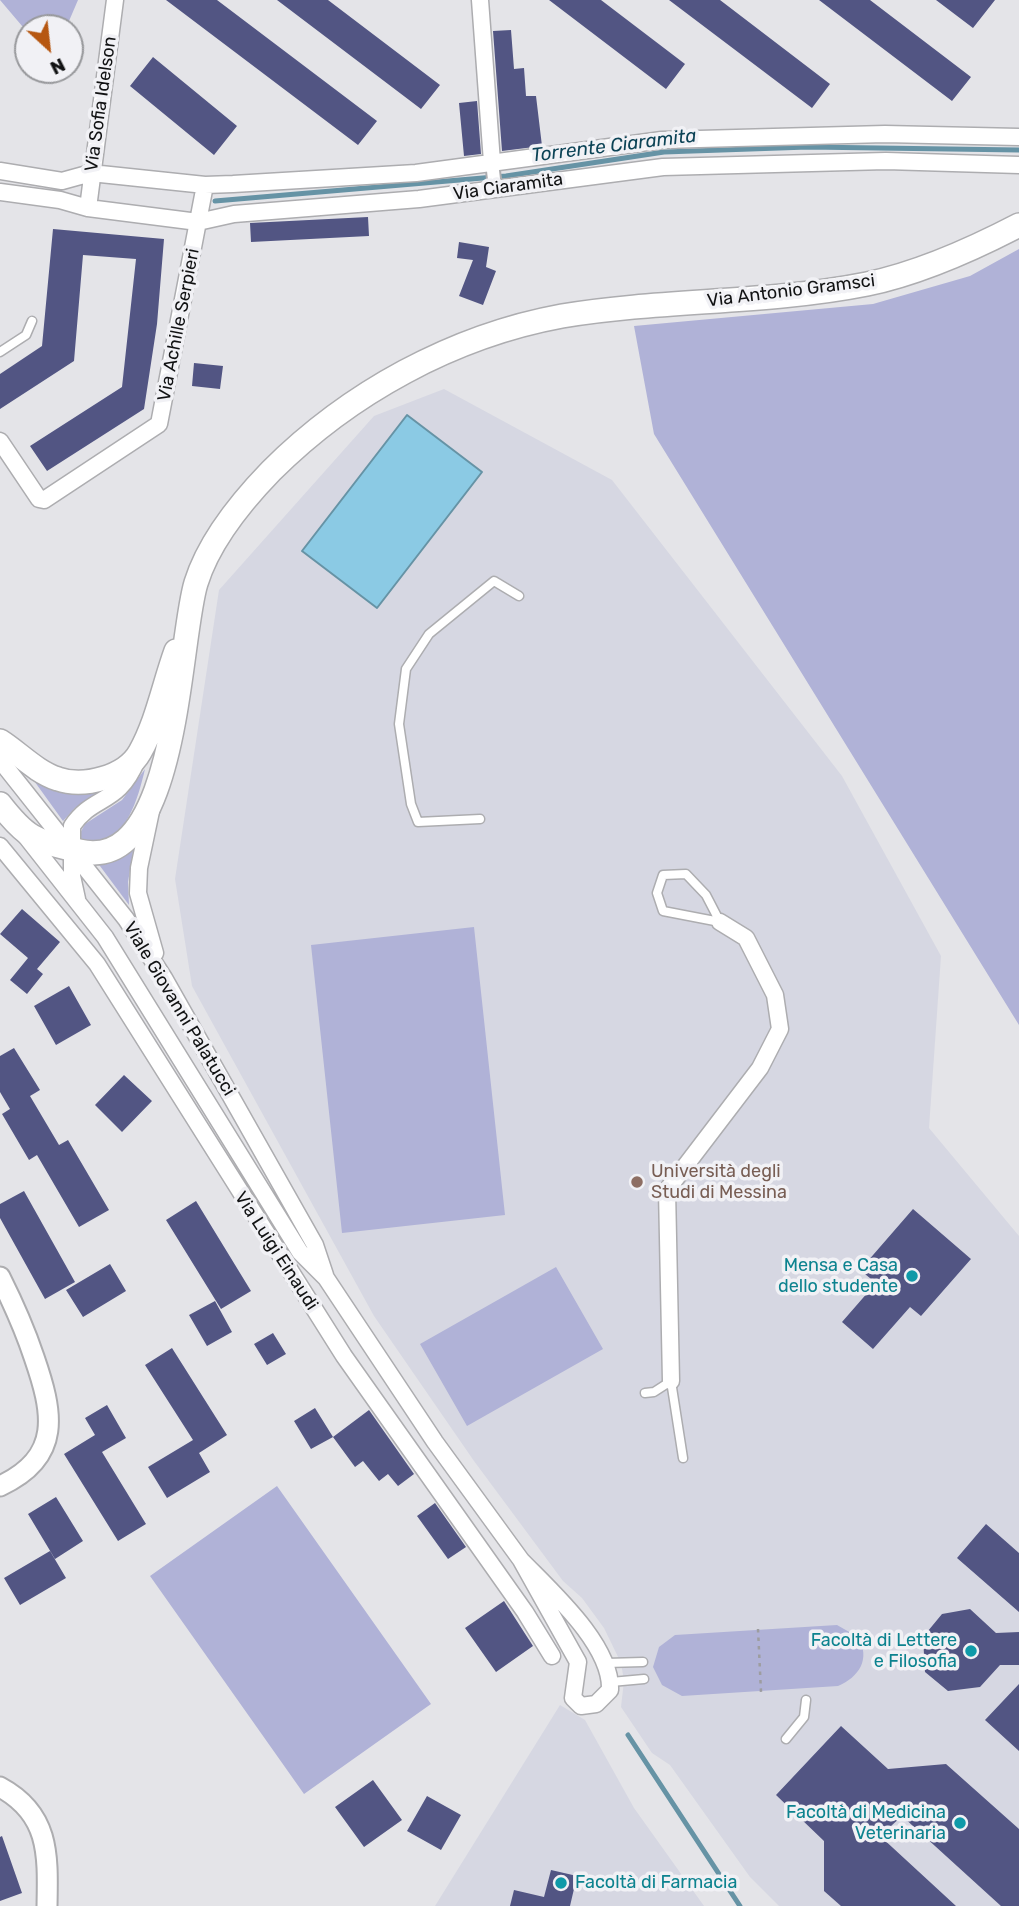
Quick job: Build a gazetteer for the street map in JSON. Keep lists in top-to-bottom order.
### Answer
{
  "streets": {
    "main road": ["Via Antonio Gramsci", "Viale Giovanni Palatucci"],
    "street": [
      "Via Sofia Idelson",
      "Via Ciaramita",
      "Via Achille Serpieri",
      "Via Luigi Einaudi"
    ]
  },
  "crossings": [
    ["Via Sofia Idelson", "Via Ciaramita"],
    ["Via Ciaramita", "Via Achille Serpieri"]
  ],
  "water": ["Torrente Ciaramita"],
  "places": [
    "Università degli Studi di Messina",
    "Mensa e Casa dello studente",
    "Facoltà di Lettere e Filosofia",
    "Facoltà di Medicina Veterinaria",
    "Facoltà di Farmacia"
  ],
  "north": "bottom right"
}
